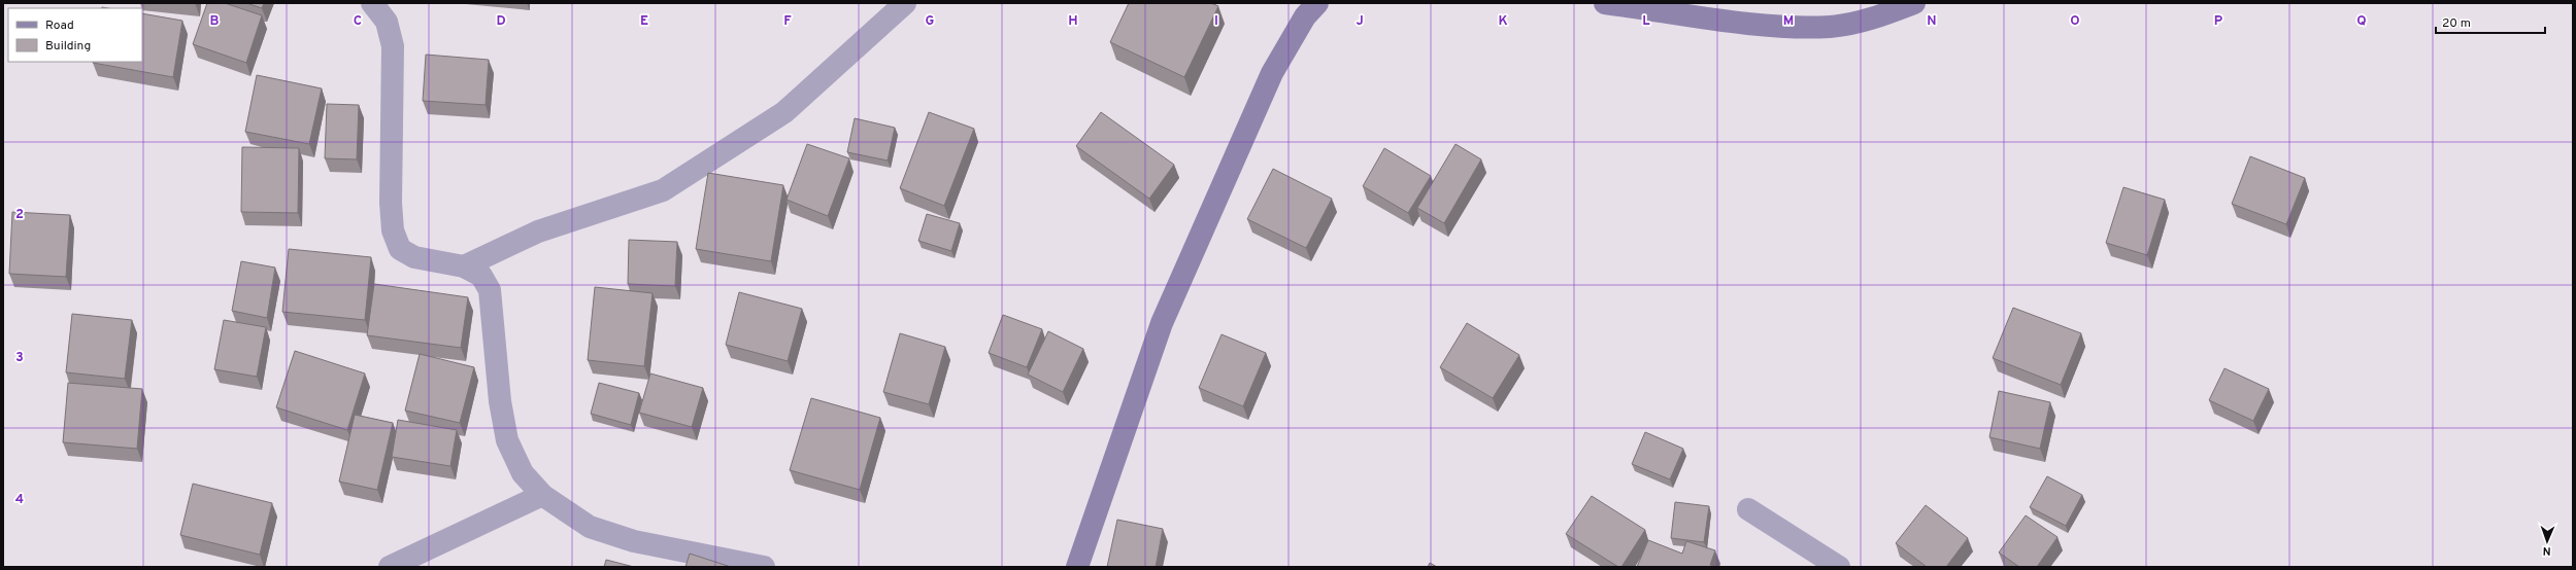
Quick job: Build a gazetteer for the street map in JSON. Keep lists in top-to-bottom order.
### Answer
{
  "legend": ["Road", "Building"],
  "scale_bar": "20 m",
  "north": "bottom",
  "grid": {
    "columns": [
      "B",
      "C",
      "D",
      "E",
      "F",
      "G",
      "H",
      "I",
      "J",
      "K",
      "L",
      "M",
      "N",
      "O",
      "P",
      "Q"
    ],
    "rows": ["2", "3", "4"]
  }
}
